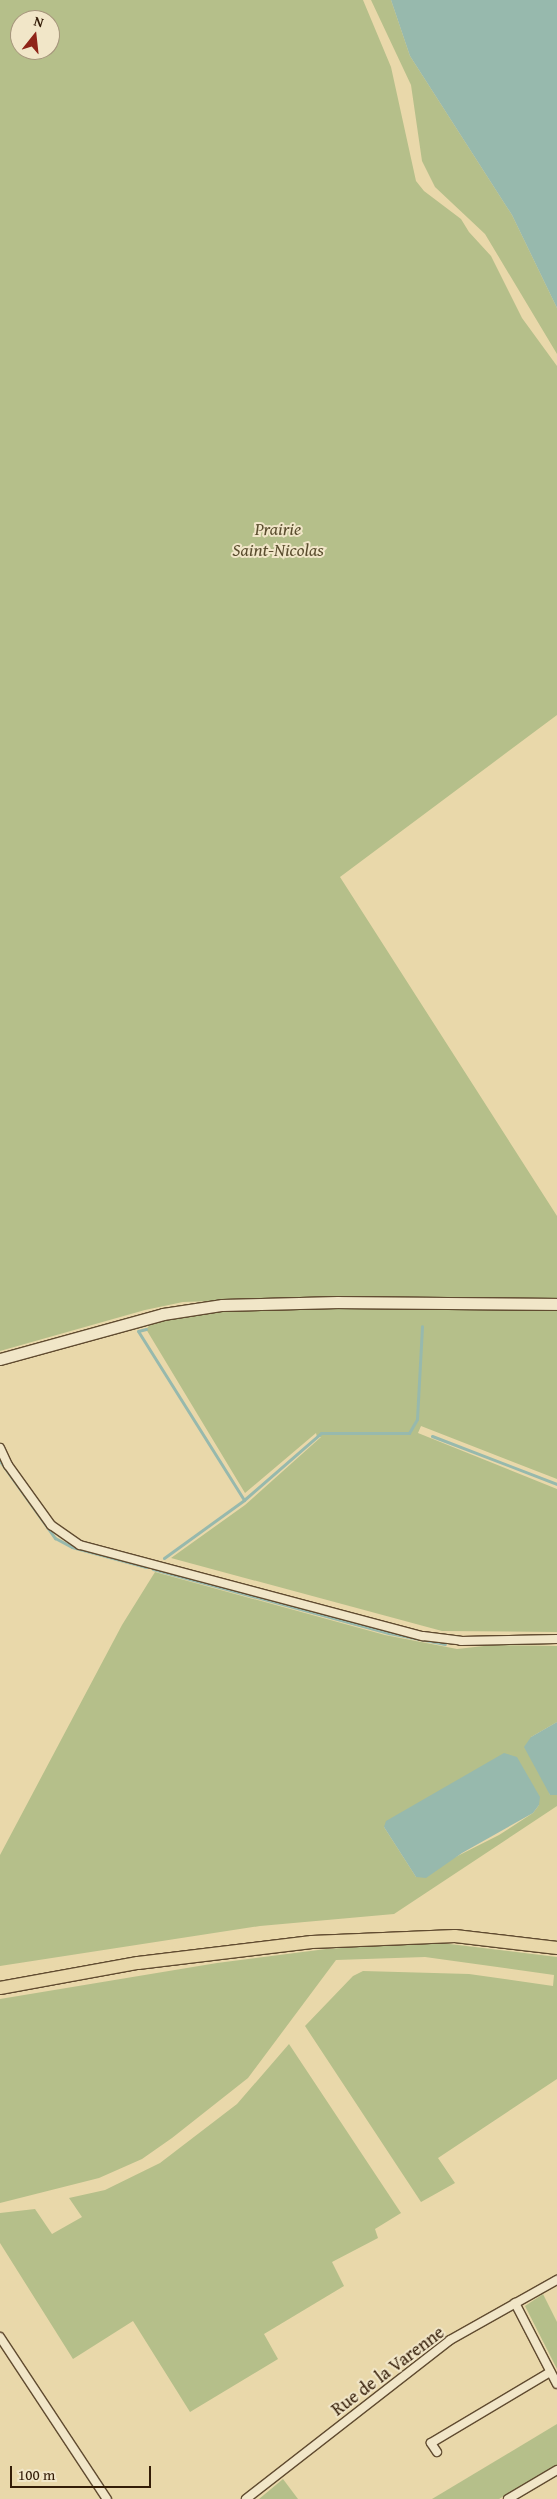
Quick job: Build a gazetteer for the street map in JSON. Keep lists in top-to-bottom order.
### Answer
{
  "streets": {
    "street": ["Rue de la Varenne"]
  },
  "parks": ["Prairie Saint-Nicolas"],
  "scale_bar": "100 m",
  "north": "top"
}
